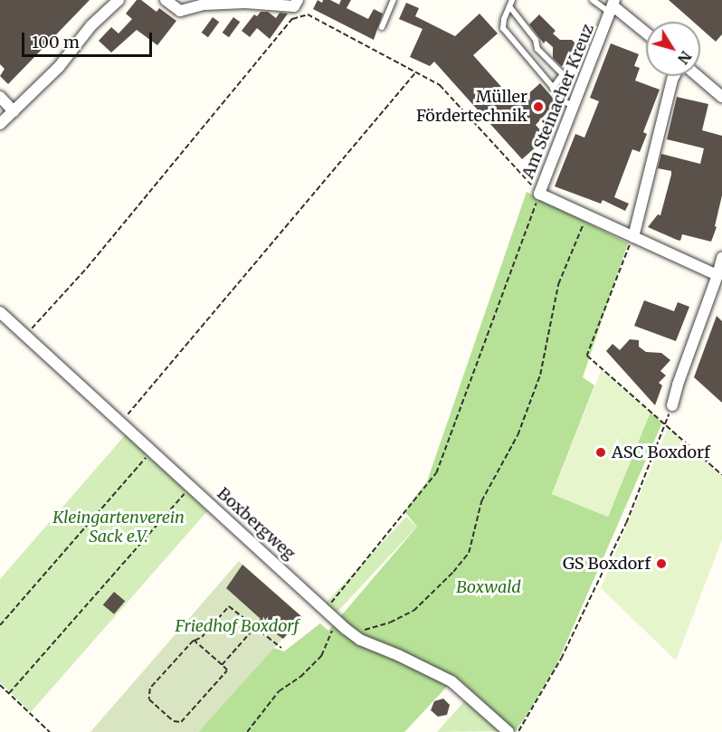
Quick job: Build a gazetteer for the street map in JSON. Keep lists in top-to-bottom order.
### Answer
{
  "streets": {
    "street": ["Am Steinacher Kreuz", "Boxbergweg"]
  },
  "parks": ["Kleingartenverein Sack e.V.", "Boxwald", "Friedhof Boxdorf"],
  "places": ["Müller Fördertechnik", "ASC Boxdorf", "GS Boxdorf"],
  "scale_bar": "100 m",
  "north": "bottom right"
}
